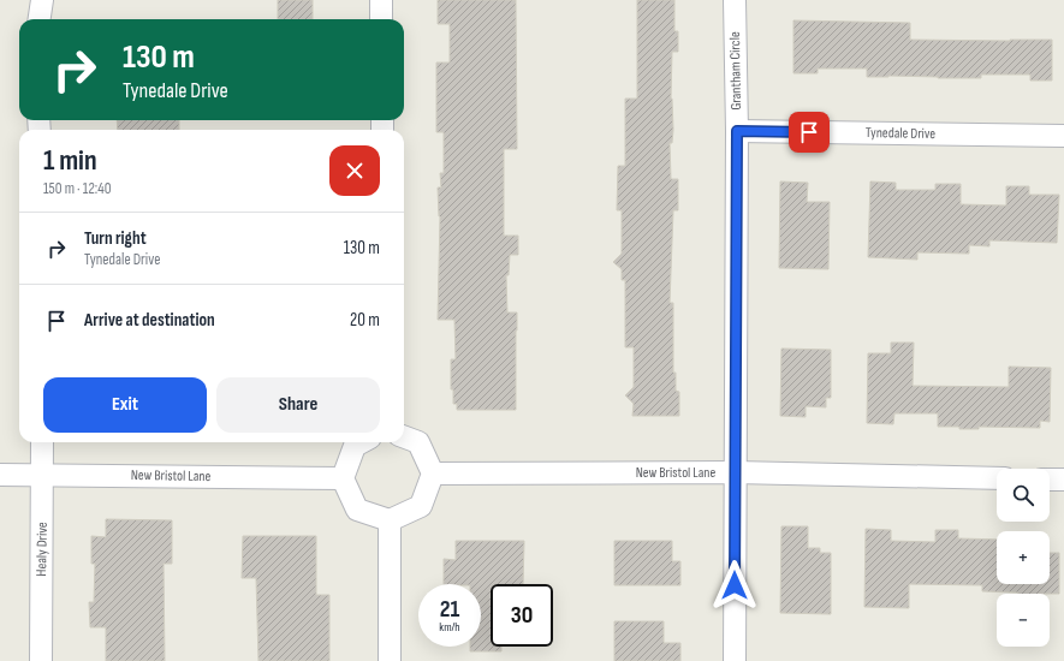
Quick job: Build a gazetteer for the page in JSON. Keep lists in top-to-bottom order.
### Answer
{
  "streets": {
    "street": [
      "Grantham Circle",
      "Tynedale Drive",
      "New Bristol Lane",
      "Healy Drive"
    ]
  },
  "crossings": [
    ["Grantham Circle", "Tynedale Drive"],
    ["Grantham Circle", "New Bristol Lane"],
    ["New Bristol Lane", "Healy Drive"]
  ],
  "page": {
    "turn": ["130 m", "Tynedale Drive"],
    "heading": ["1 min", "150 m · 12:40"],
    "list": [
      {
        "name": "Turn right",
        "note": "Tynedale Drive",
        "value": "130 m"
      },
      {
        "name": "Arrive at destination",
        "value": "20 m"
      }
    ],
    "buttons": ["Exit", "Share"],
    "map_buttons": ["+", "−"],
    "speed": "21 km/h",
    "limit": "30"
  }
}
